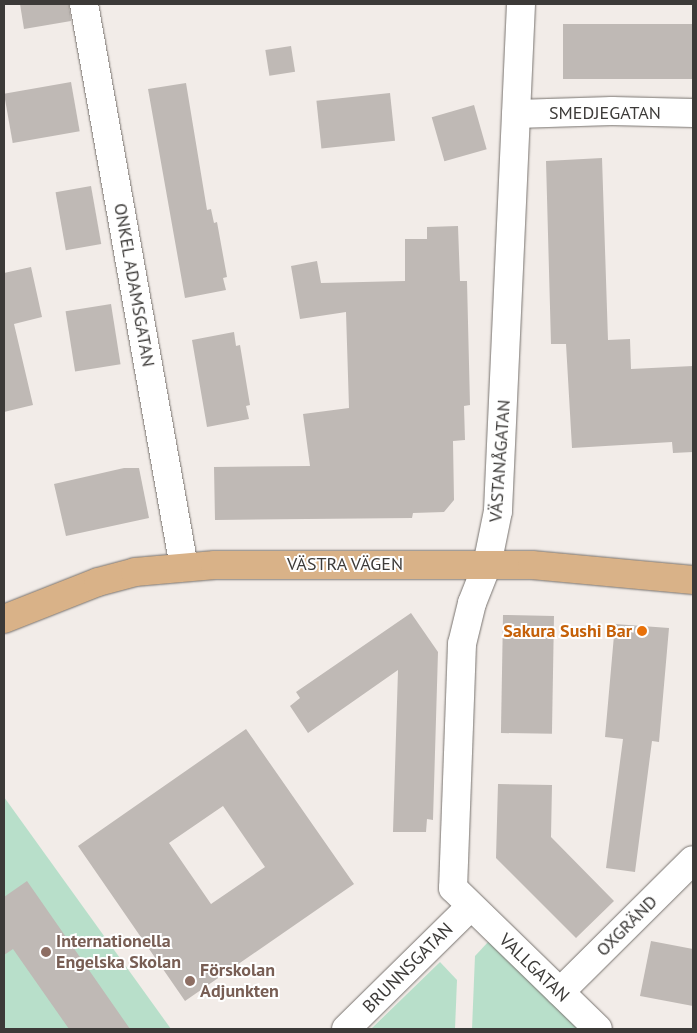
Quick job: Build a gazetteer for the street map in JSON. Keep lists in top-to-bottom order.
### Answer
{
  "streets": {
    "main road": ["VÄSTRA VÄGEN"],
    "street": [
      "SMEDJEGATAN",
      "ONKEL ADAMSGATAN",
      "VÄSTANÅGATAN",
      "OXGRÄND",
      "BRUNNSGATAN",
      "VALLGATAN"
    ]
  },
  "crossings": [
    ["SMEDJEGATAN", "VÄSTANÅGATAN"],
    ["ONKEL ADAMSGATAN", "VÄSTRA VÄGEN"],
    ["VÄSTANÅGATAN", "VÄSTRA VÄGEN"],
    ["VÄSTANÅGATAN", "BRUNNSGATAN"],
    ["VÄSTANÅGATAN", "VALLGATAN"],
    ["OXGRÄND", "VALLGATAN"],
    ["BRUNNSGATAN", "VALLGATAN"]
  ],
  "places": ["Sakura Sushi Bar", "Internationella Engelska Skolan", "Förskolan Adjunkten"]
}
